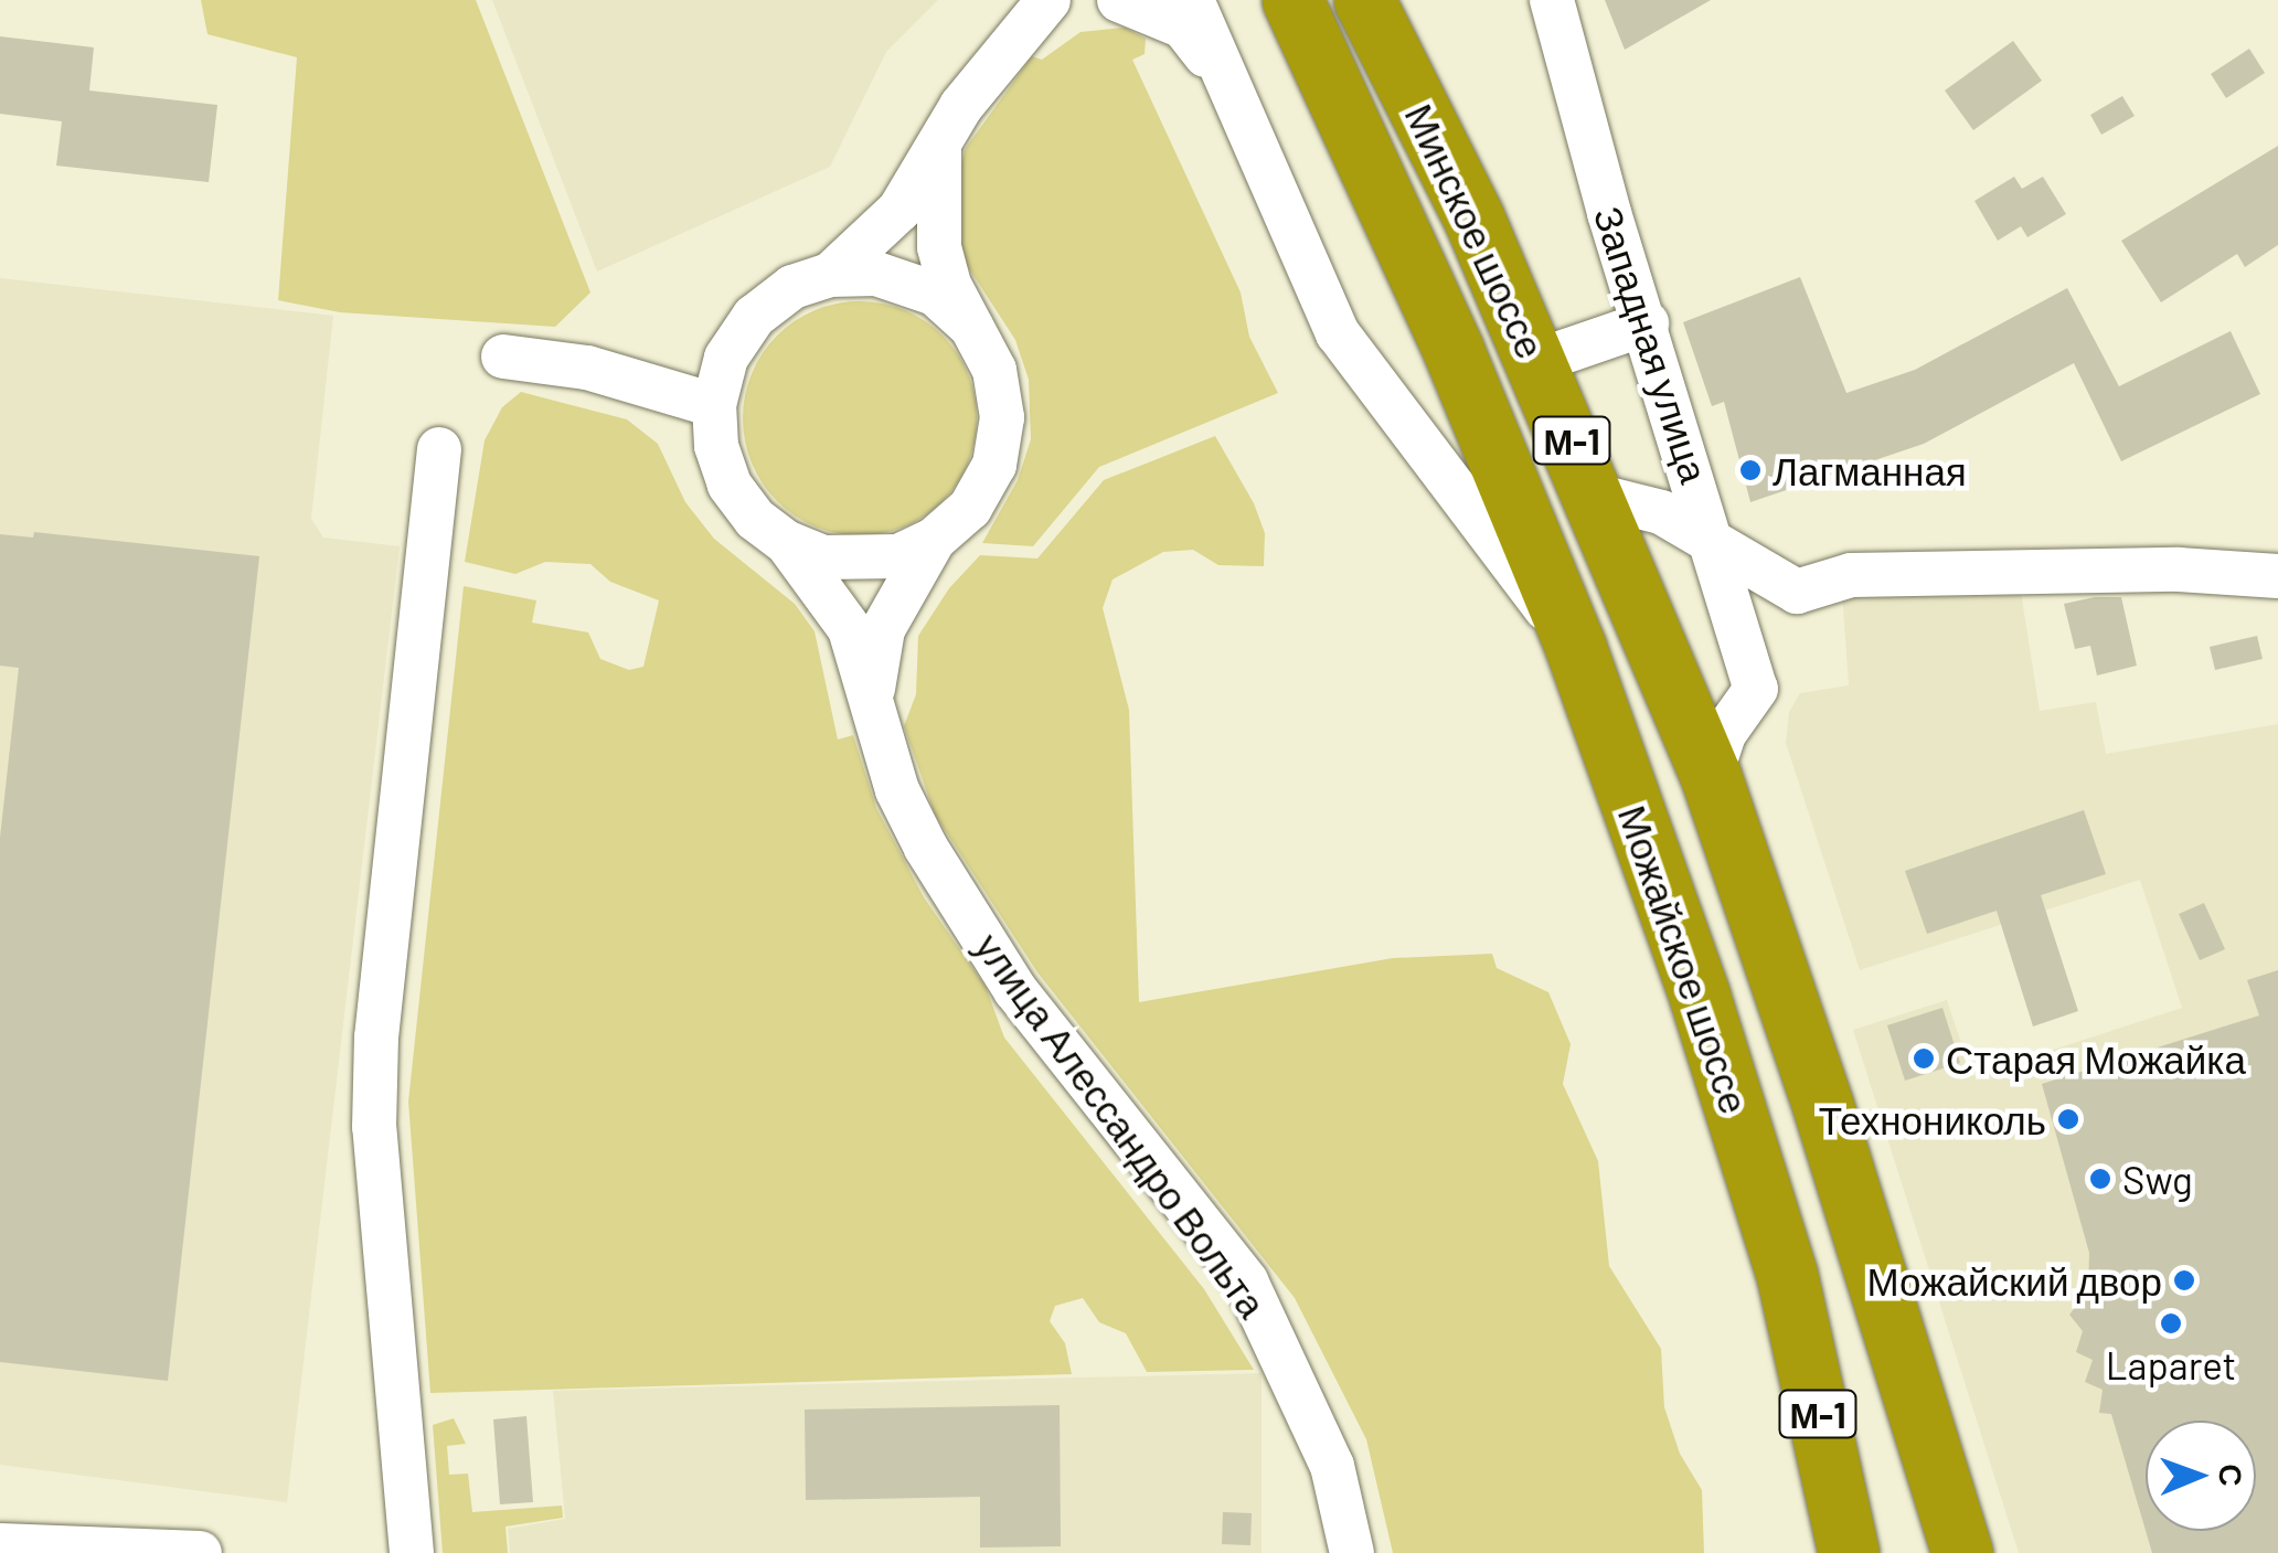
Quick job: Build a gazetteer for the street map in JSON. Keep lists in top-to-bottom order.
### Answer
{
  "streets": {
    "highway": ["Минское шоссе", "М-1", "Можайское шоссе"],
    "street": ["Западная улица", "улица Алессандро Вольта"]
  },
  "crossings": [
    ["Минское шоссе", "Западная улица"],
    ["Минское шоссе", "Можайское шоссе"]
  ],
  "places": [
    "Лагманная",
    "Старая Можайка",
    "Технониколь",
    "Swg",
    "Можайский двор",
    "Laparet"
  ],
  "north": "right"
}
